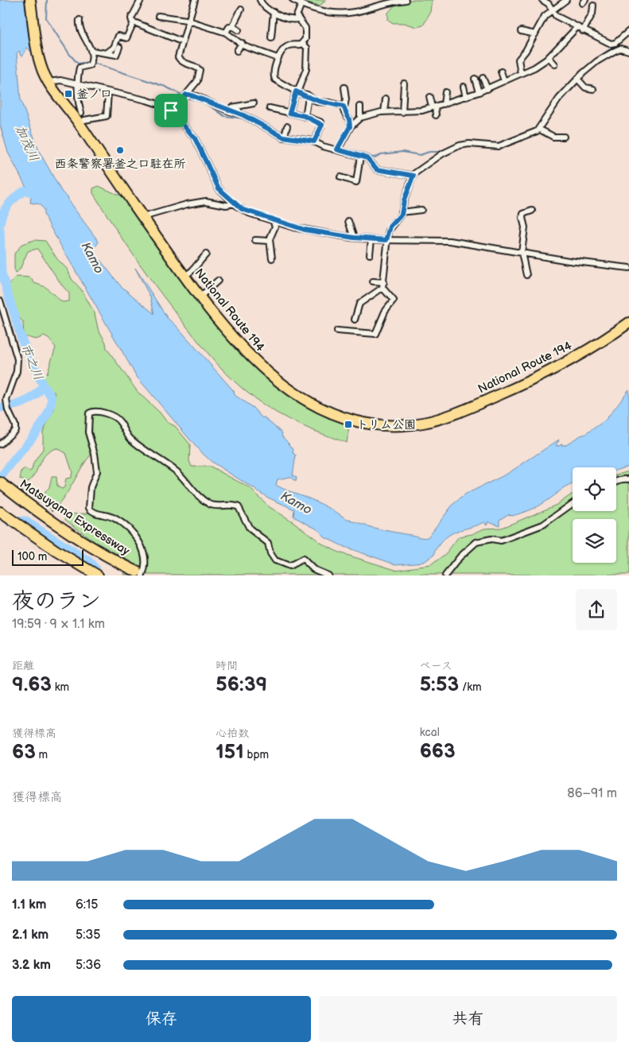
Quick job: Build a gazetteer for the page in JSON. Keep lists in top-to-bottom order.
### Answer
{
  "streets": {
    "highway": ["National Route 194", "Matsuyama Expressway"]
  },
  "water": ["加茂川", "Kamo", "市之川"],
  "places": {
    "transit": ["釜ノ口", "トリム公園"],
    "other": ["西条警察署釜之口駐在所"]
  },
  "scale_bar": "100 m",
  "page": {
    "scale": "100 m",
    "heading": ["夜のラン", "19:59 · 9 × 1.1 km"],
    "stats": [
      ["距離", "9.63 km"],
      ["時間", "56:39"],
      ["ペース", "5:53 /km"],
      ["獲得標高", "63 m"],
      ["心拍数", "151 bpm"],
      ["kcal", "663"]
    ],
    "chart": ["獲得標高", "86–91 m"],
    "list": [
      {
        "name": "1.1 km",
        "note": "6:15"
      },
      {
        "name": "2.1 km",
        "note": "5:35"
      },
      {
        "name": "3.2 km",
        "note": "5:36"
      }
    ],
    "buttons": ["保存", "共有"]
  }
}
